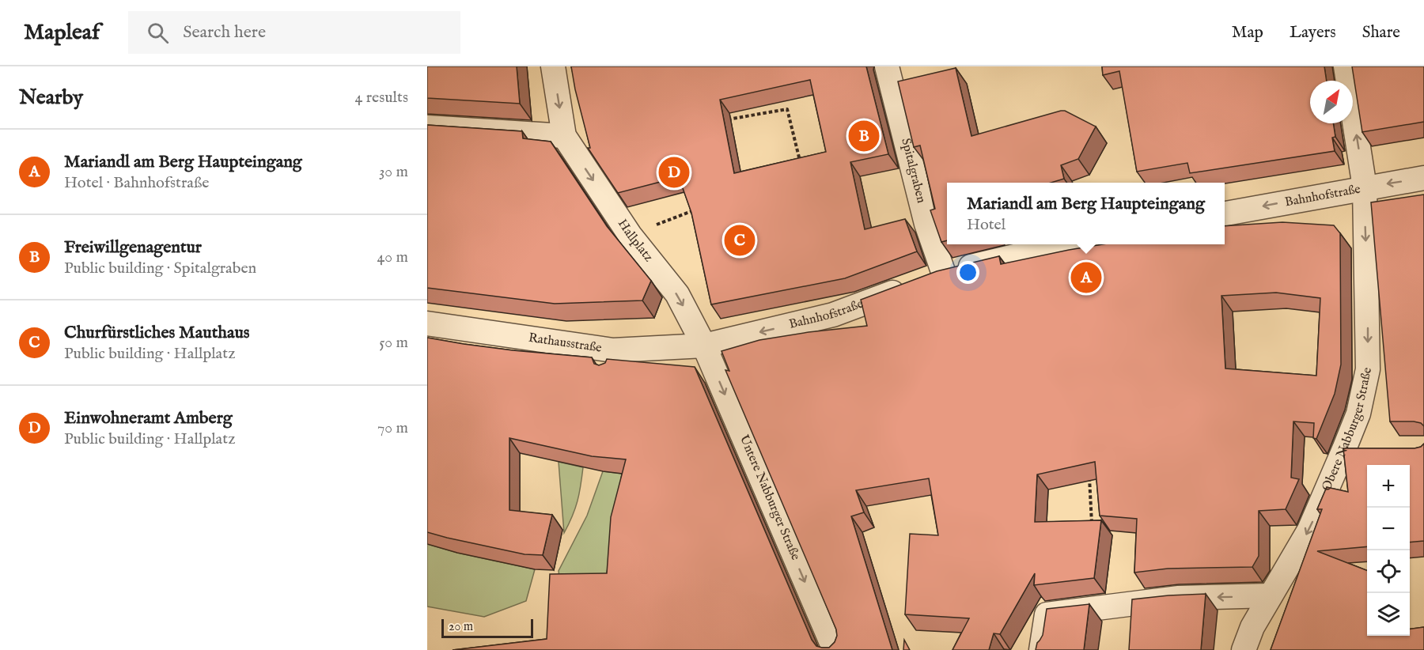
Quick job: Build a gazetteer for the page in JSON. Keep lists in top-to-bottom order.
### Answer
{
  "streets": {
    "street": [
      "Spitalgraben",
      "Bahnhofstraße",
      "Hallplatz",
      "Rathausstraße",
      "Obere Nabburger Straße",
      "Untere Nabburger Straße"
    ]
  },
  "crossings": [
    ["Spitalgraben", "Bahnhofstraße"],
    ["Bahnhofstraße", "Hallplatz"],
    ["Bahnhofstraße", "Rathausstraße"],
    ["Bahnhofstraße", "Obere Nabburger Straße"],
    ["Bahnhofstraße", "Untere Nabburger Straße"],
    ["Hallplatz", "Rathausstraße"],
    ["Hallplatz", "Untere Nabburger Straße"],
    ["Rathausstraße", "Untere Nabburger Straße"]
  ],
  "one_way": ["Bahnhofstraße", "Hallplatz", "Untere Nabburger Straße"],
  "scale_bar": "20 m",
  "north": "top right",
  "page": {
    "header": "Mapleaf",
    "search": "Search here",
    "nav": ["Map", "Layers", "Share"],
    "heading": ["Nearby", "4 results"],
    "pins": [
      "B",
      "D",
      "C",
      "A"
    ],
    "list": [
      {
        "mark": "A",
        "name": "Mariandl am Berg Haupteingang",
        "note": "Hotel · Bahnhofstraße",
        "value": "30 m"
      },
      {
        "mark": "B",
        "name": "Freiwillgenagentur",
        "note": "Public building · Spitalgraben",
        "value": "40 m"
      },
      {
        "mark": "C",
        "name": "Churfürstliches Mauthaus",
        "note": "Public building · Hallplatz",
        "value": "50 m"
      },
      {
        "mark": "D",
        "name": "Einwohneramt Amberg",
        "note": "Public building · Hallplatz",
        "value": "70 m"
      }
    ],
    "popup": ["Mariandl am Berg Haupteingang", "Hotel"],
    "map_buttons": ["+", "−"],
    "scale": "20 m"
  }
}
